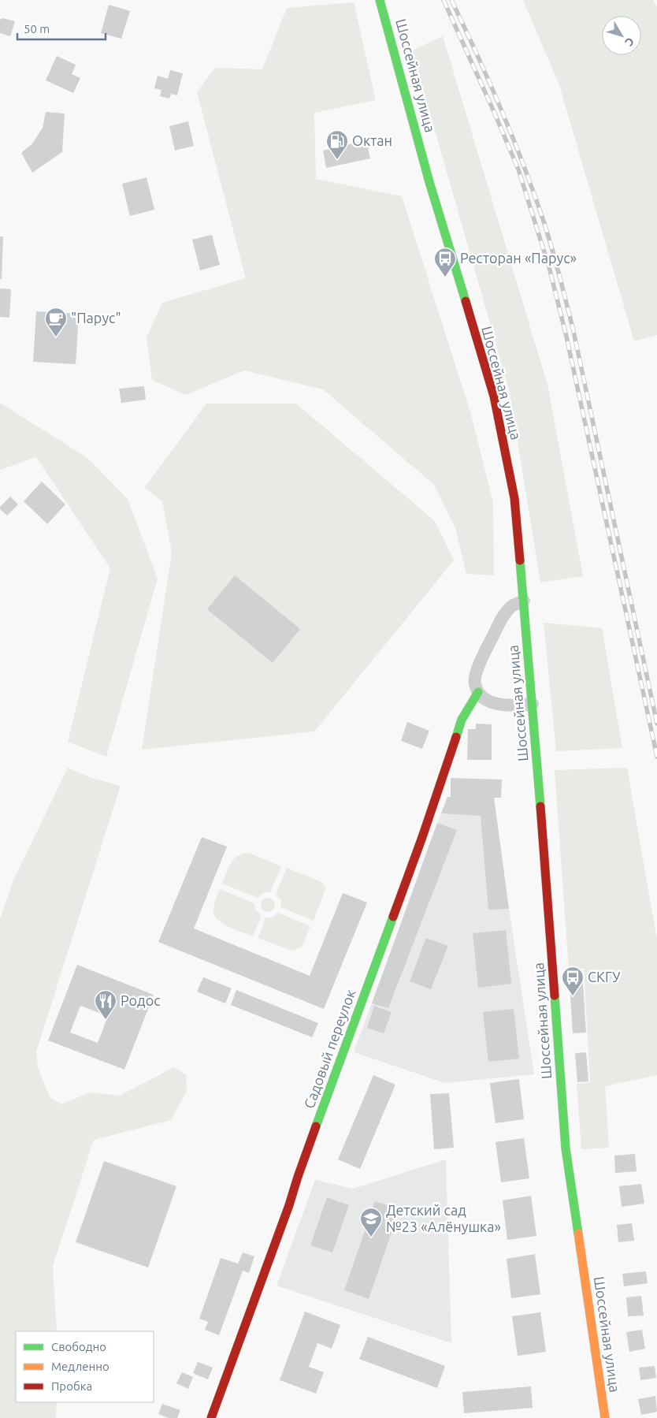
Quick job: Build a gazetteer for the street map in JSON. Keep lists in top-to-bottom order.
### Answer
{
  "streets": {
    "main road": ["Шоссейная улица", "Садовый переулок"]
  },
  "places": {
    "fuel station": ["Октан"],
    "bus stop": ["Ресторан «Парус»", "СКГУ"],
    "cafe": ["\"Парус\""],
    "restaurant": ["Родос"],
    "school or university": ["Детский сад №23 «Алёнушка»"]
  },
  "legend": ["Свободно", "Медленно", "Пробка"],
  "scale_bar": "50 m",
  "north": "bottom right"
}
